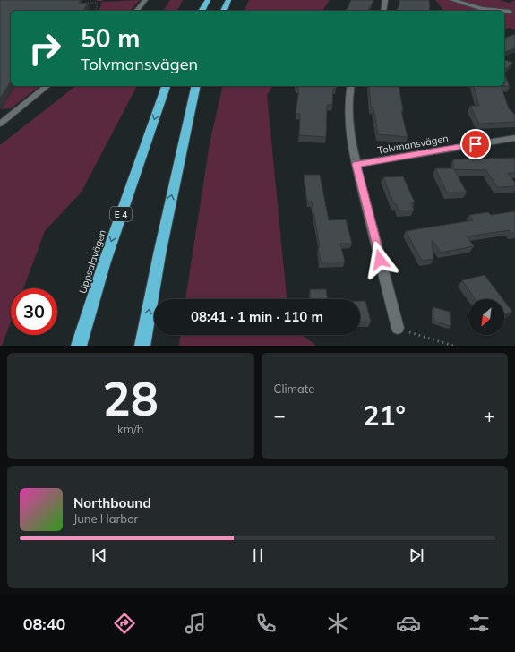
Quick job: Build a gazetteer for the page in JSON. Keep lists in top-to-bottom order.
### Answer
{
  "streets": {
    "highway": ["E 4", "Uppsalavägen"],
    "street": ["Tolvmansvägen"]
  },
  "north": "bottom left",
  "page": {
    "turn": ["50 m", "Tolvmansvägen"],
    "limit": "30",
    "trip": "08:41 · 1 min · 110 m",
    "tile": [
      ["28", "km/h"],
      "Climate"
    ],
    "heat": ["−", "21°", "+"],
    "song": ["Northbound", "June Harbor"],
    "tabs": "08:40"
  }
}
